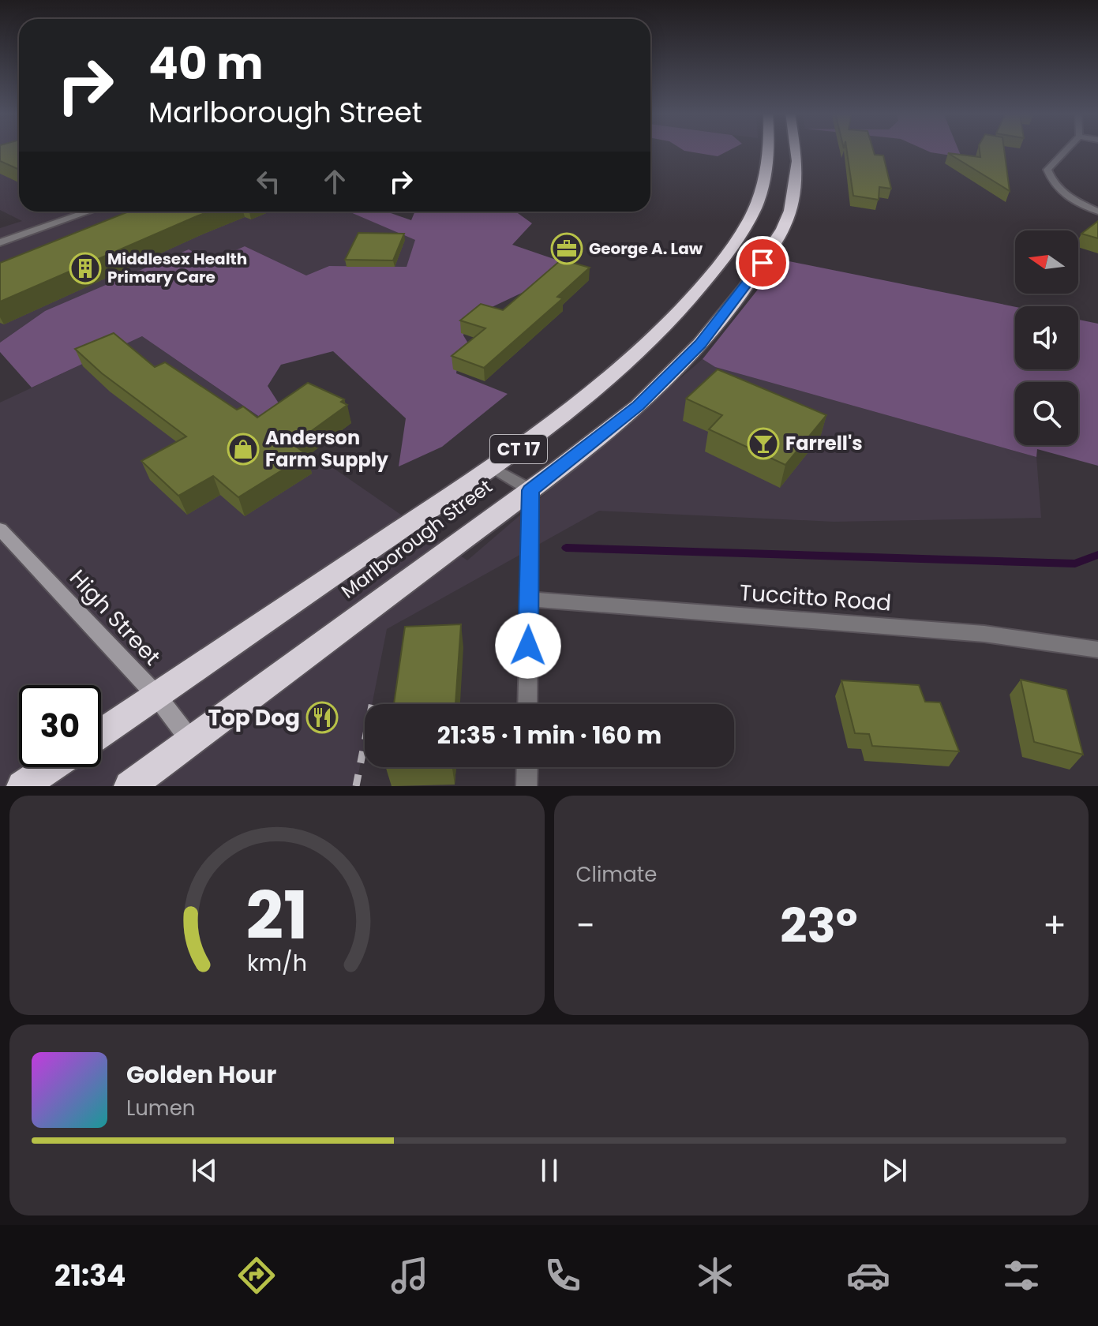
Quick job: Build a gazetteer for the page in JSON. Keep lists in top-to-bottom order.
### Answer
{
  "streets": {
    "highway": ["CT 17", "Marlborough Street"],
    "street": ["Tuccitto Road", "High Street"]
  },
  "crossings": [
    ["Marlborough Street", "High Street"]
  ],
  "places": {
    "office": ["George A. Law"],
    "building": ["Middlesex Health Primary Care"],
    "bar": ["Farrell's"],
    "shop": ["Anderson Farm Supply"],
    "restaurant": ["Top Dog"]
  },
  "north": "left",
  "page": {
    "turn": ["40 m", "Marlborough Street"],
    "limit": "30",
    "trip": "21:35 · 1 min · 160 m",
    "tile": "Climate",
    "heat": ["−", "23°", "+"],
    "song": ["Golden Hour", "Lumen"],
    "tabs": "21:34",
    "gauge": ["21", "km/h"]
  }
}
